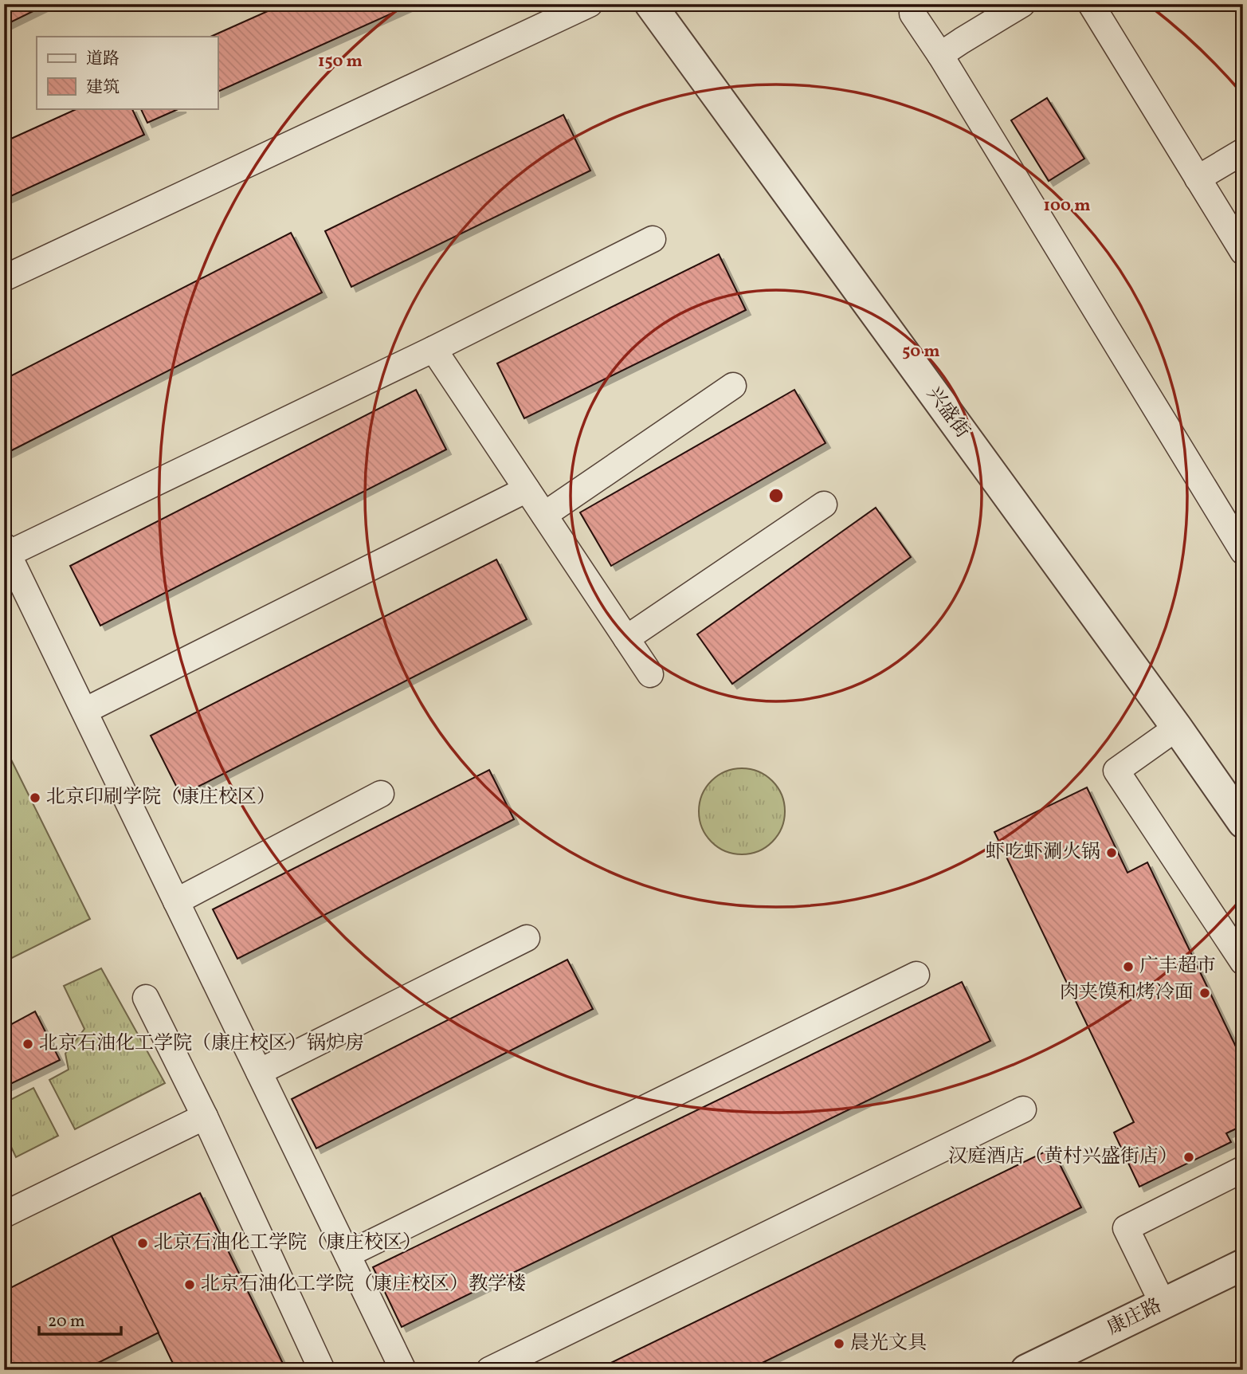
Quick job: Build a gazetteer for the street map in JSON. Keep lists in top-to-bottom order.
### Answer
{
  "streets": {
    "street": ["兴盛街", "康庄路"]
  },
  "places": [
    "北京印刷学院（康庄校区）",
    "虾吃虾涮火锅",
    "广丰超市",
    "肉夹馍和烤冷面",
    "北京石油化工学院（康庄校区）锅炉房",
    "汉庭酒店（黄村兴盛街店）",
    "北京石油化工学院（康庄校区）",
    "北京石油化工学院（康庄校区）教学楼",
    "晨光文具"
  ],
  "legend": ["道路", "建筑"],
  "scale_bar": "20 m",
  "rings": ["150 m", "100 m", "50 m"]
}
